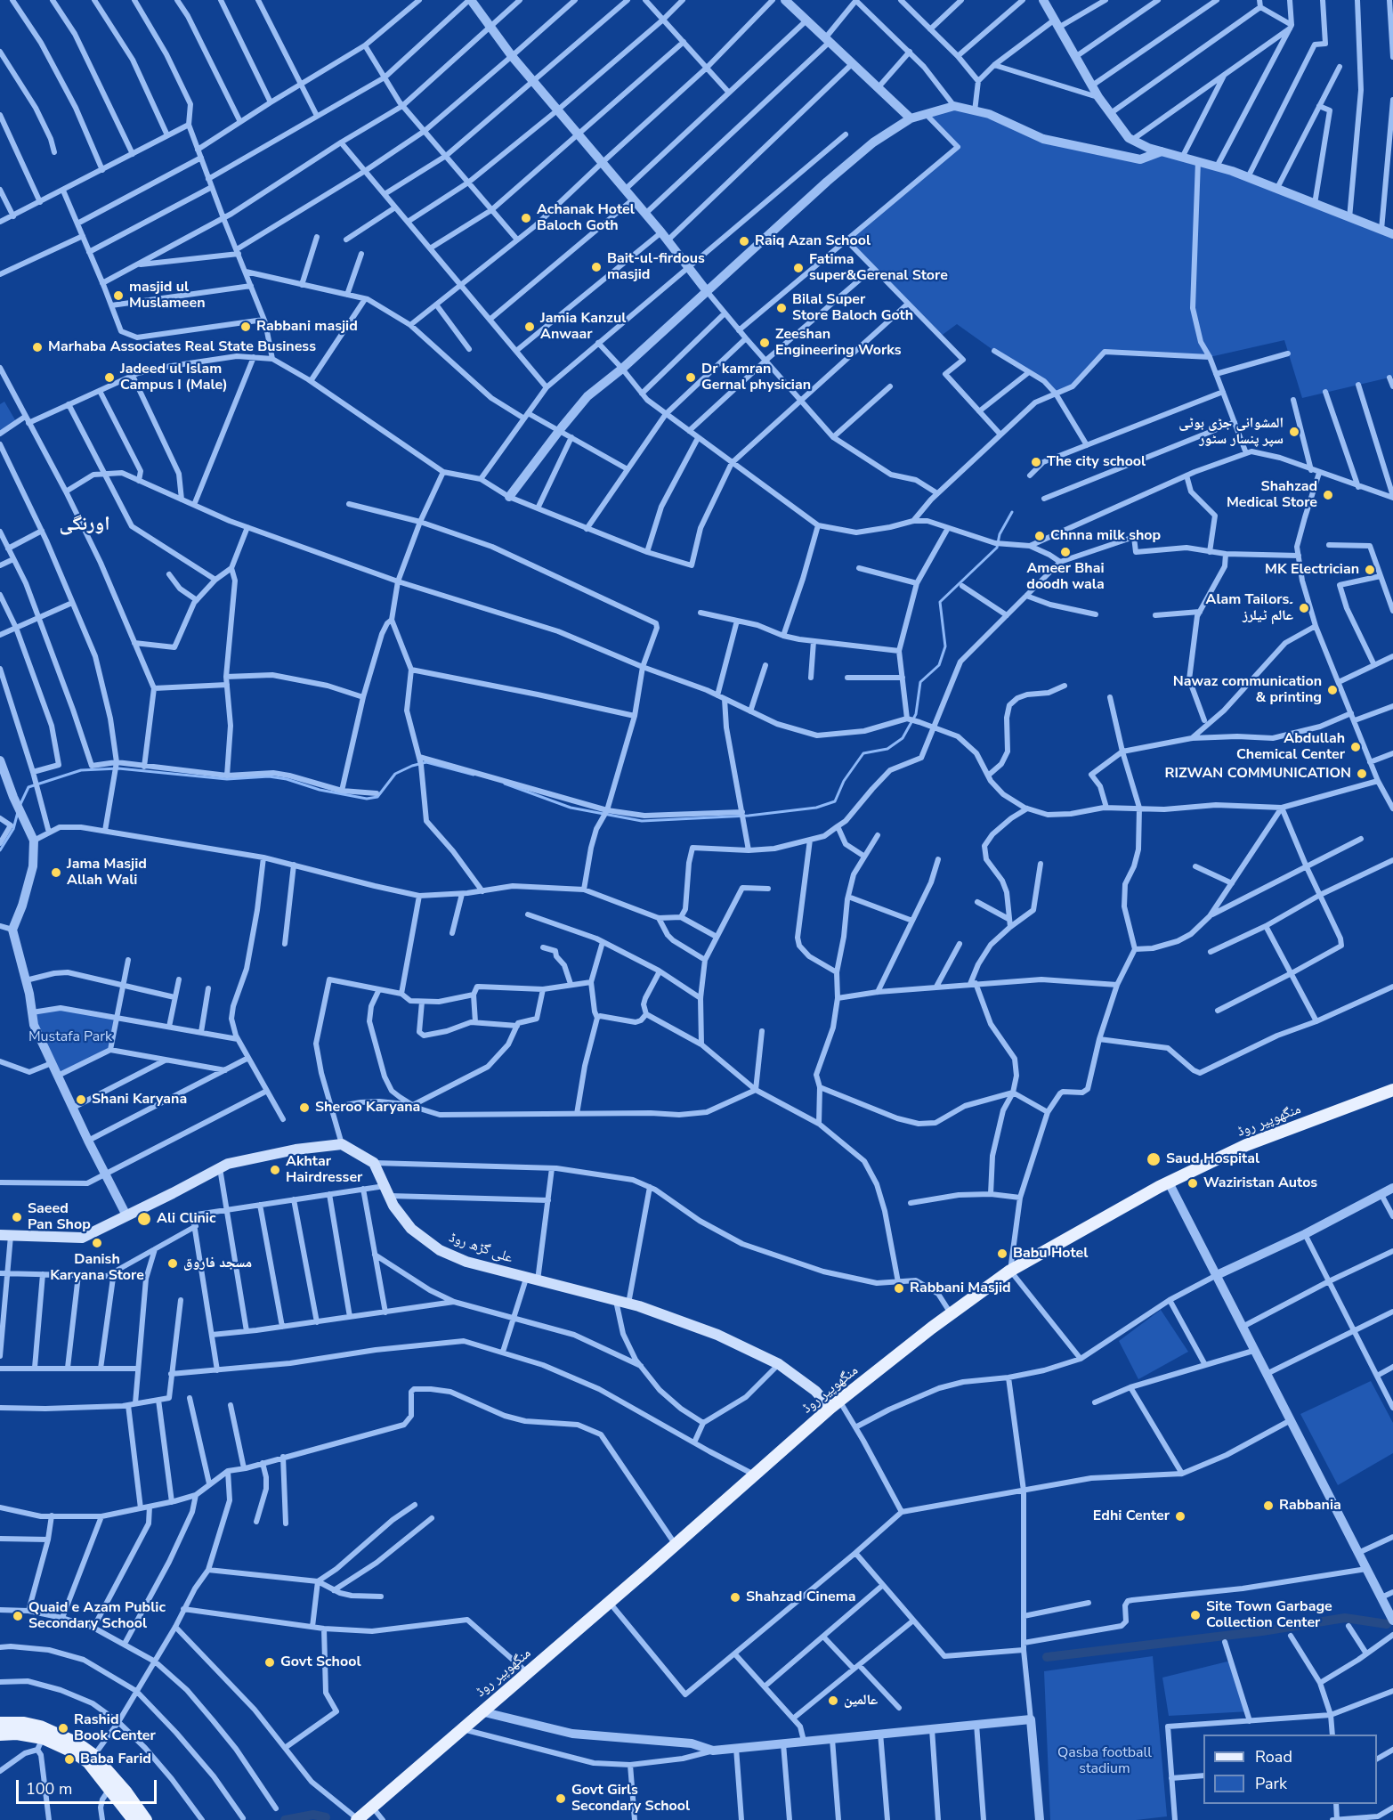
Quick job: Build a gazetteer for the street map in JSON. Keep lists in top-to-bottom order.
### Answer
{
  "streets": {
    "main road": ["منگھوپیر روڈ", "علی گڑھ روڈ"]
  },
  "crossings": [
    ["منگھوپیر روڈ", "علی گڑھ روڈ"]
  ],
  "districts": ["اورنگی"],
  "parks": ["Mustafa Park", "Qasba football stadium"],
  "places": [
    "Achanak Hotel Baloch Goth",
    "Raiq Azan School",
    "Bait-ul-firdous masjid",
    "Fatima super&Gerenal Store",
    "masjid ul Muslameen",
    "Bilal Super Store Baloch Goth",
    "Rabbani masjid",
    "Jamia Kanzul Anwaar",
    "Zeeshan Engineering Works",
    "Marhaba Associates Real State Business",
    "Jadeed ul Islam Campus I (Male)",
    "Dr kamran Gernal physician",
    "المشوانی جڑی بوٹی سپر پنسار سٹور",
    "The city school",
    "Shahzad Medical Store",
    "Chnna milk shop",
    "Ameer Bhai doodh wala",
    "MK Electrician",
    "Alam Tailors۔ عالم ٹیلرز",
    "Nawaz communication & printing",
    "Abdullah Chemical Center",
    "RIZWAN COMMUNICATION",
    "Jama Masjid Allah Wali",
    "Shani Karyana",
    "Sheroo Karyana",
    "Saud Hospital",
    "Akhtar Hairdresser",
    "Waziristan Autos",
    "Saeed Pan Shop",
    "Ali Clinic",
    "Danish Karyana Store",
    "Babu Hotel",
    "مسجد فاروق",
    "Rabbani Masjid",
    "Rabbania",
    "Edhi Center",
    "Shahzad Cinema",
    "Site Town Garbage Collection Center",
    "Quaid e Azam Public Secondary School",
    "Govt School",
    "عالمین",
    "Rashid Book Center",
    "Baba Farid",
    "Govt Girls Secondary School"
  ],
  "legend": ["Road", "Park"],
  "scale_bar": "100 m"
}
